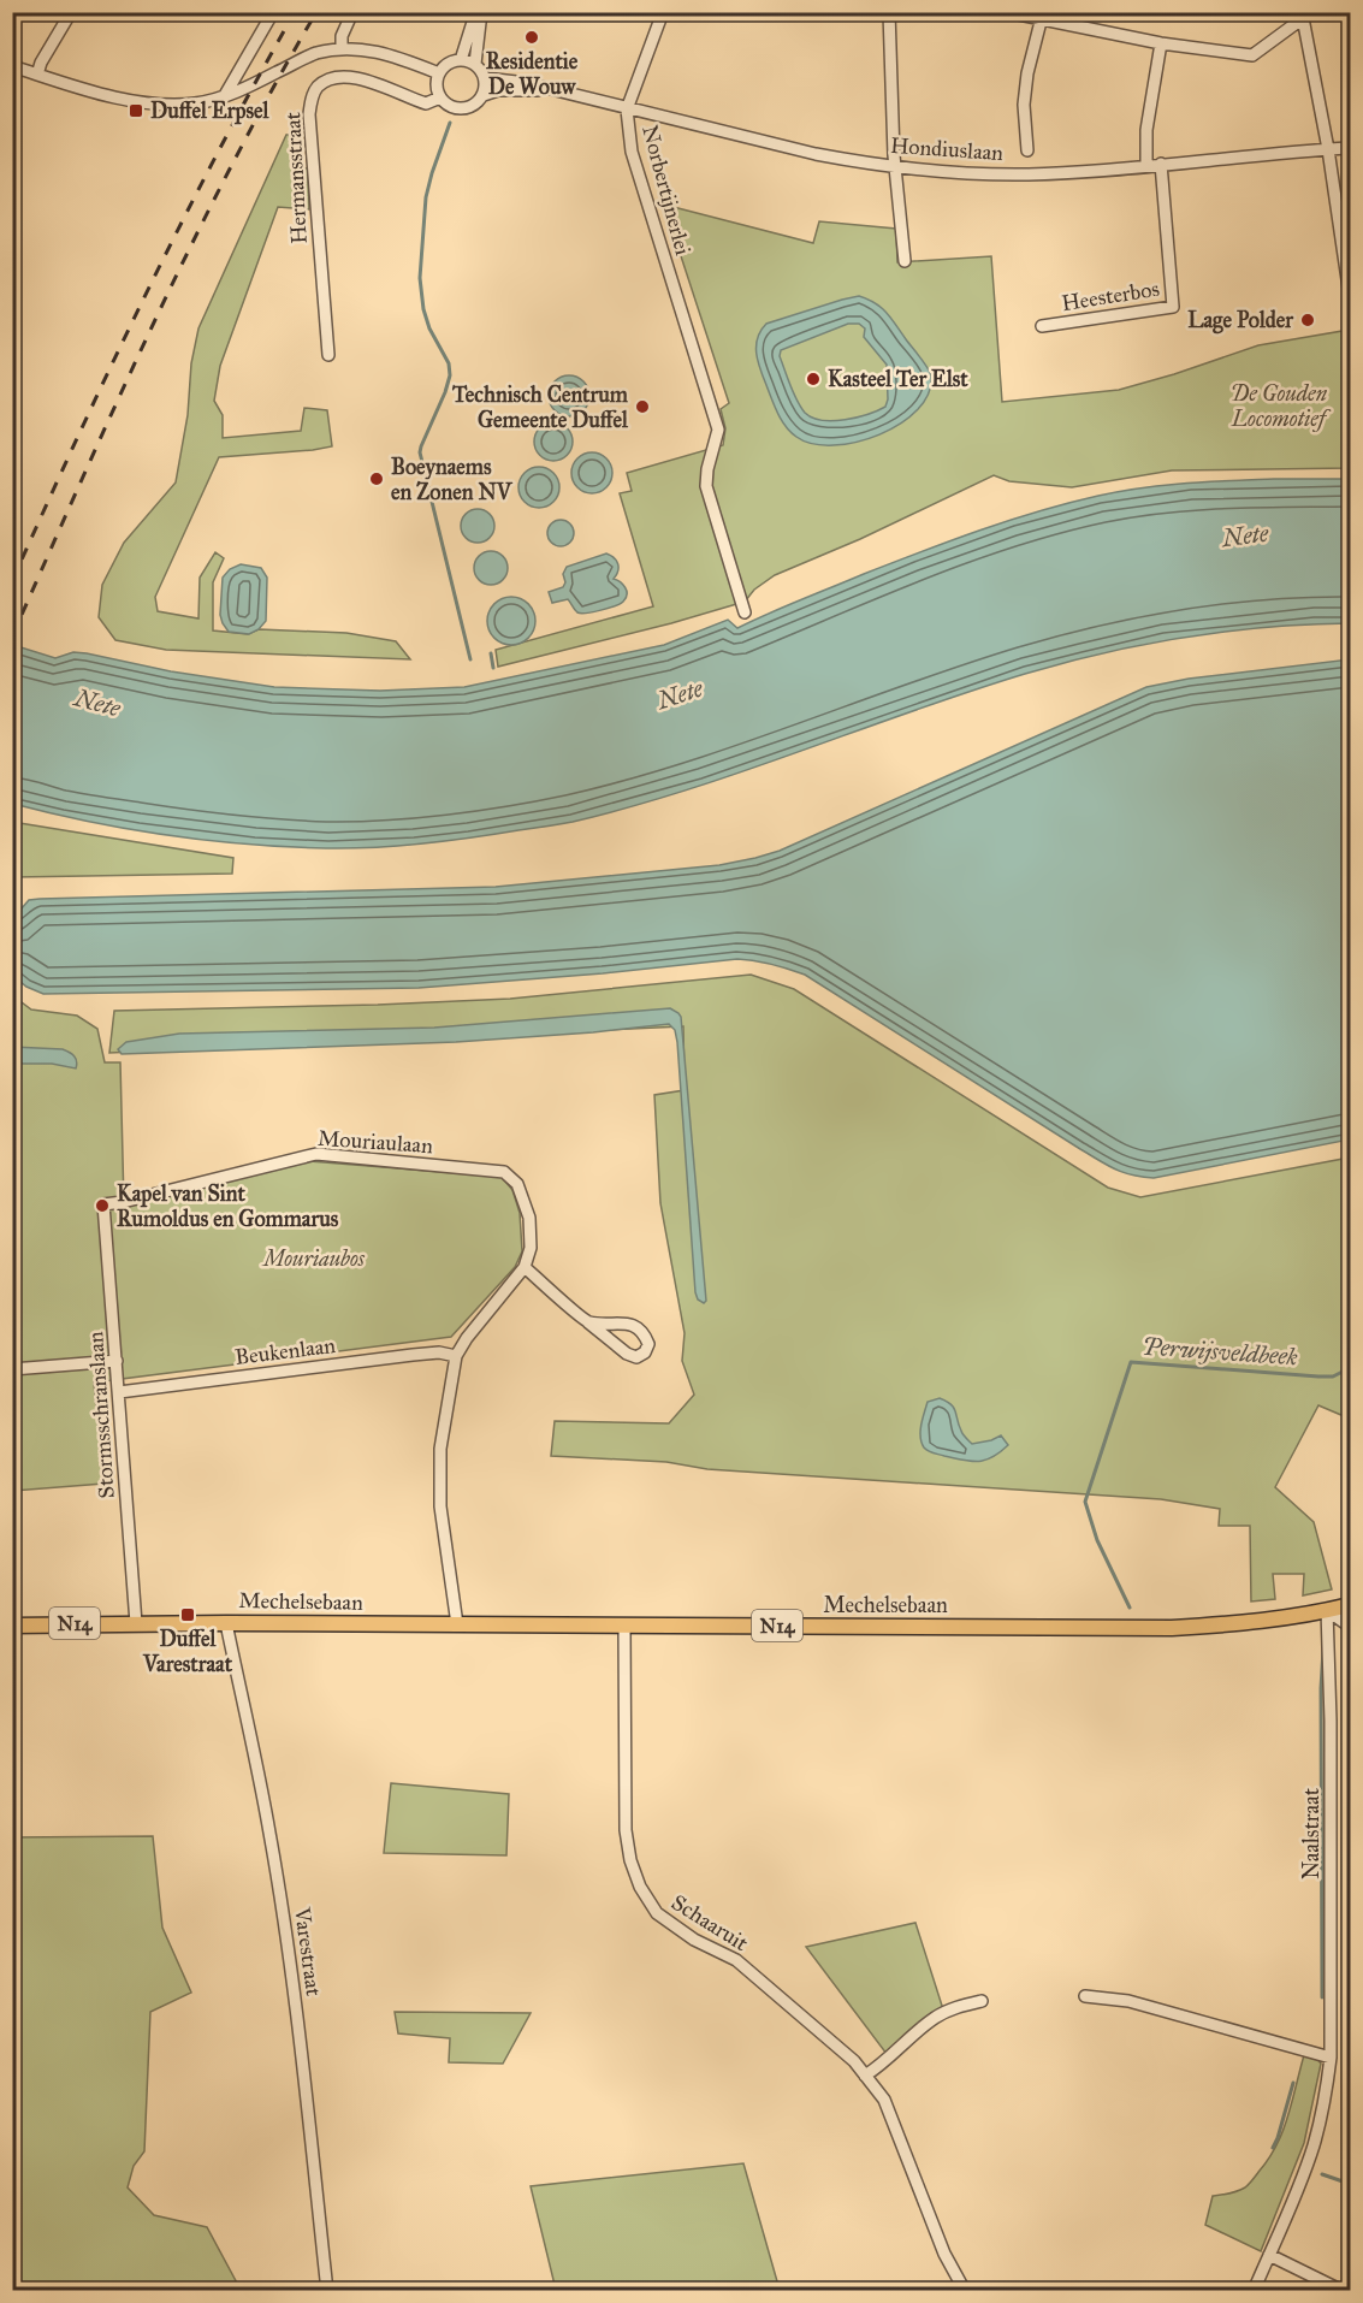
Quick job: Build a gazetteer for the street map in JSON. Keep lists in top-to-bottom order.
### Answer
{
  "streets": {
    "main road": ["Mechelsebaan", "N14"],
    "street": [
      "Hondiuslaan",
      "Hermansstraat",
      "Norbertijnerlei",
      "Heesterbos",
      "Mouriaulaan",
      "Beukenlaan",
      "Stormsschranslaan",
      "Naalstraat",
      "Schaaruit",
      "Varestraat"
    ]
  },
  "crossings": [
    ["Hondiuslaan", "Hermansstraat"],
    ["Hondiuslaan", "Norbertijnerlei"],
    ["Hondiuslaan", "Heesterbos"],
    ["Mouriaulaan", "Stormsschranslaan"],
    ["Beukenlaan", "Stormsschranslaan"],
    ["Stormsschranslaan", "N14"],
    ["Mechelsebaan", "N14"],
    ["Mechelsebaan", "Naalstraat"],
    ["Mechelsebaan", "Schaaruit"],
    ["Mechelsebaan", "Varestraat"],
    ["N14", "Varestraat"]
  ],
  "water": ["Nete", "Perwijsveldbeek"],
  "parks": ["De Gouden Locomotief", "Mouriaubos"],
  "places": {
    "other": [
      "Residentie De Wouw",
      "Lage Polder",
      "Kasteel Ter Elst",
      "Technisch Centrum Gemeente Duffel",
      "Boeynaems en Zonen NV",
      "Kapel van Sint Rumoldus en Gommarus"
    ],
    "transit": ["Duffel Erpsel", "Duffel Varestraat"]
  }
}
